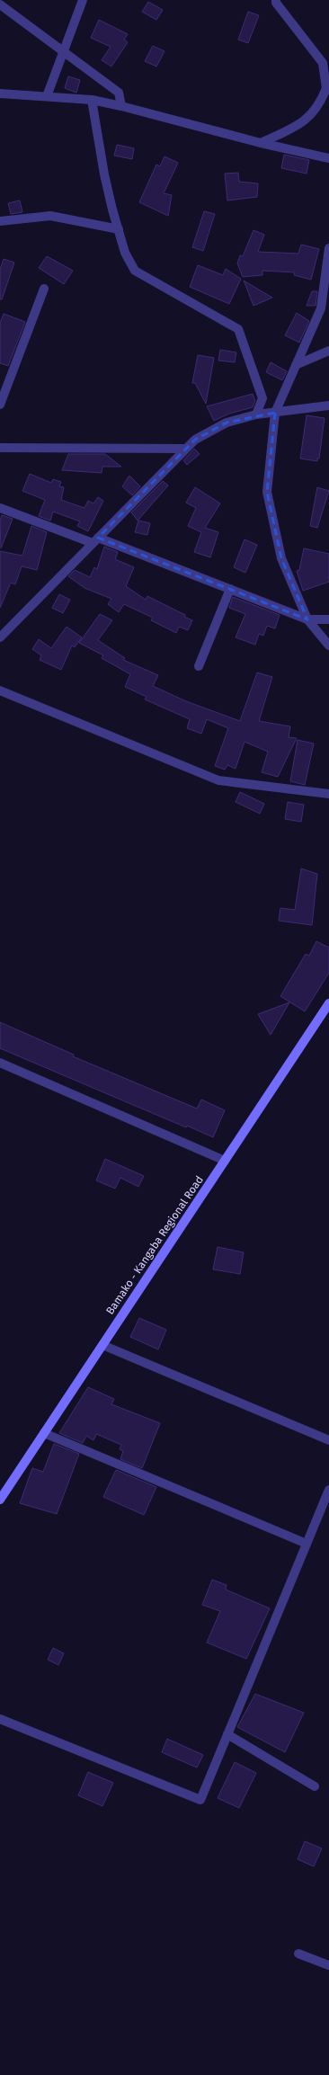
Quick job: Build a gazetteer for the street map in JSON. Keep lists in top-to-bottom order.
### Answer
{
  "streets": {
    "street": ["Bamako - Kangaba Regional Road"]
  }
}
